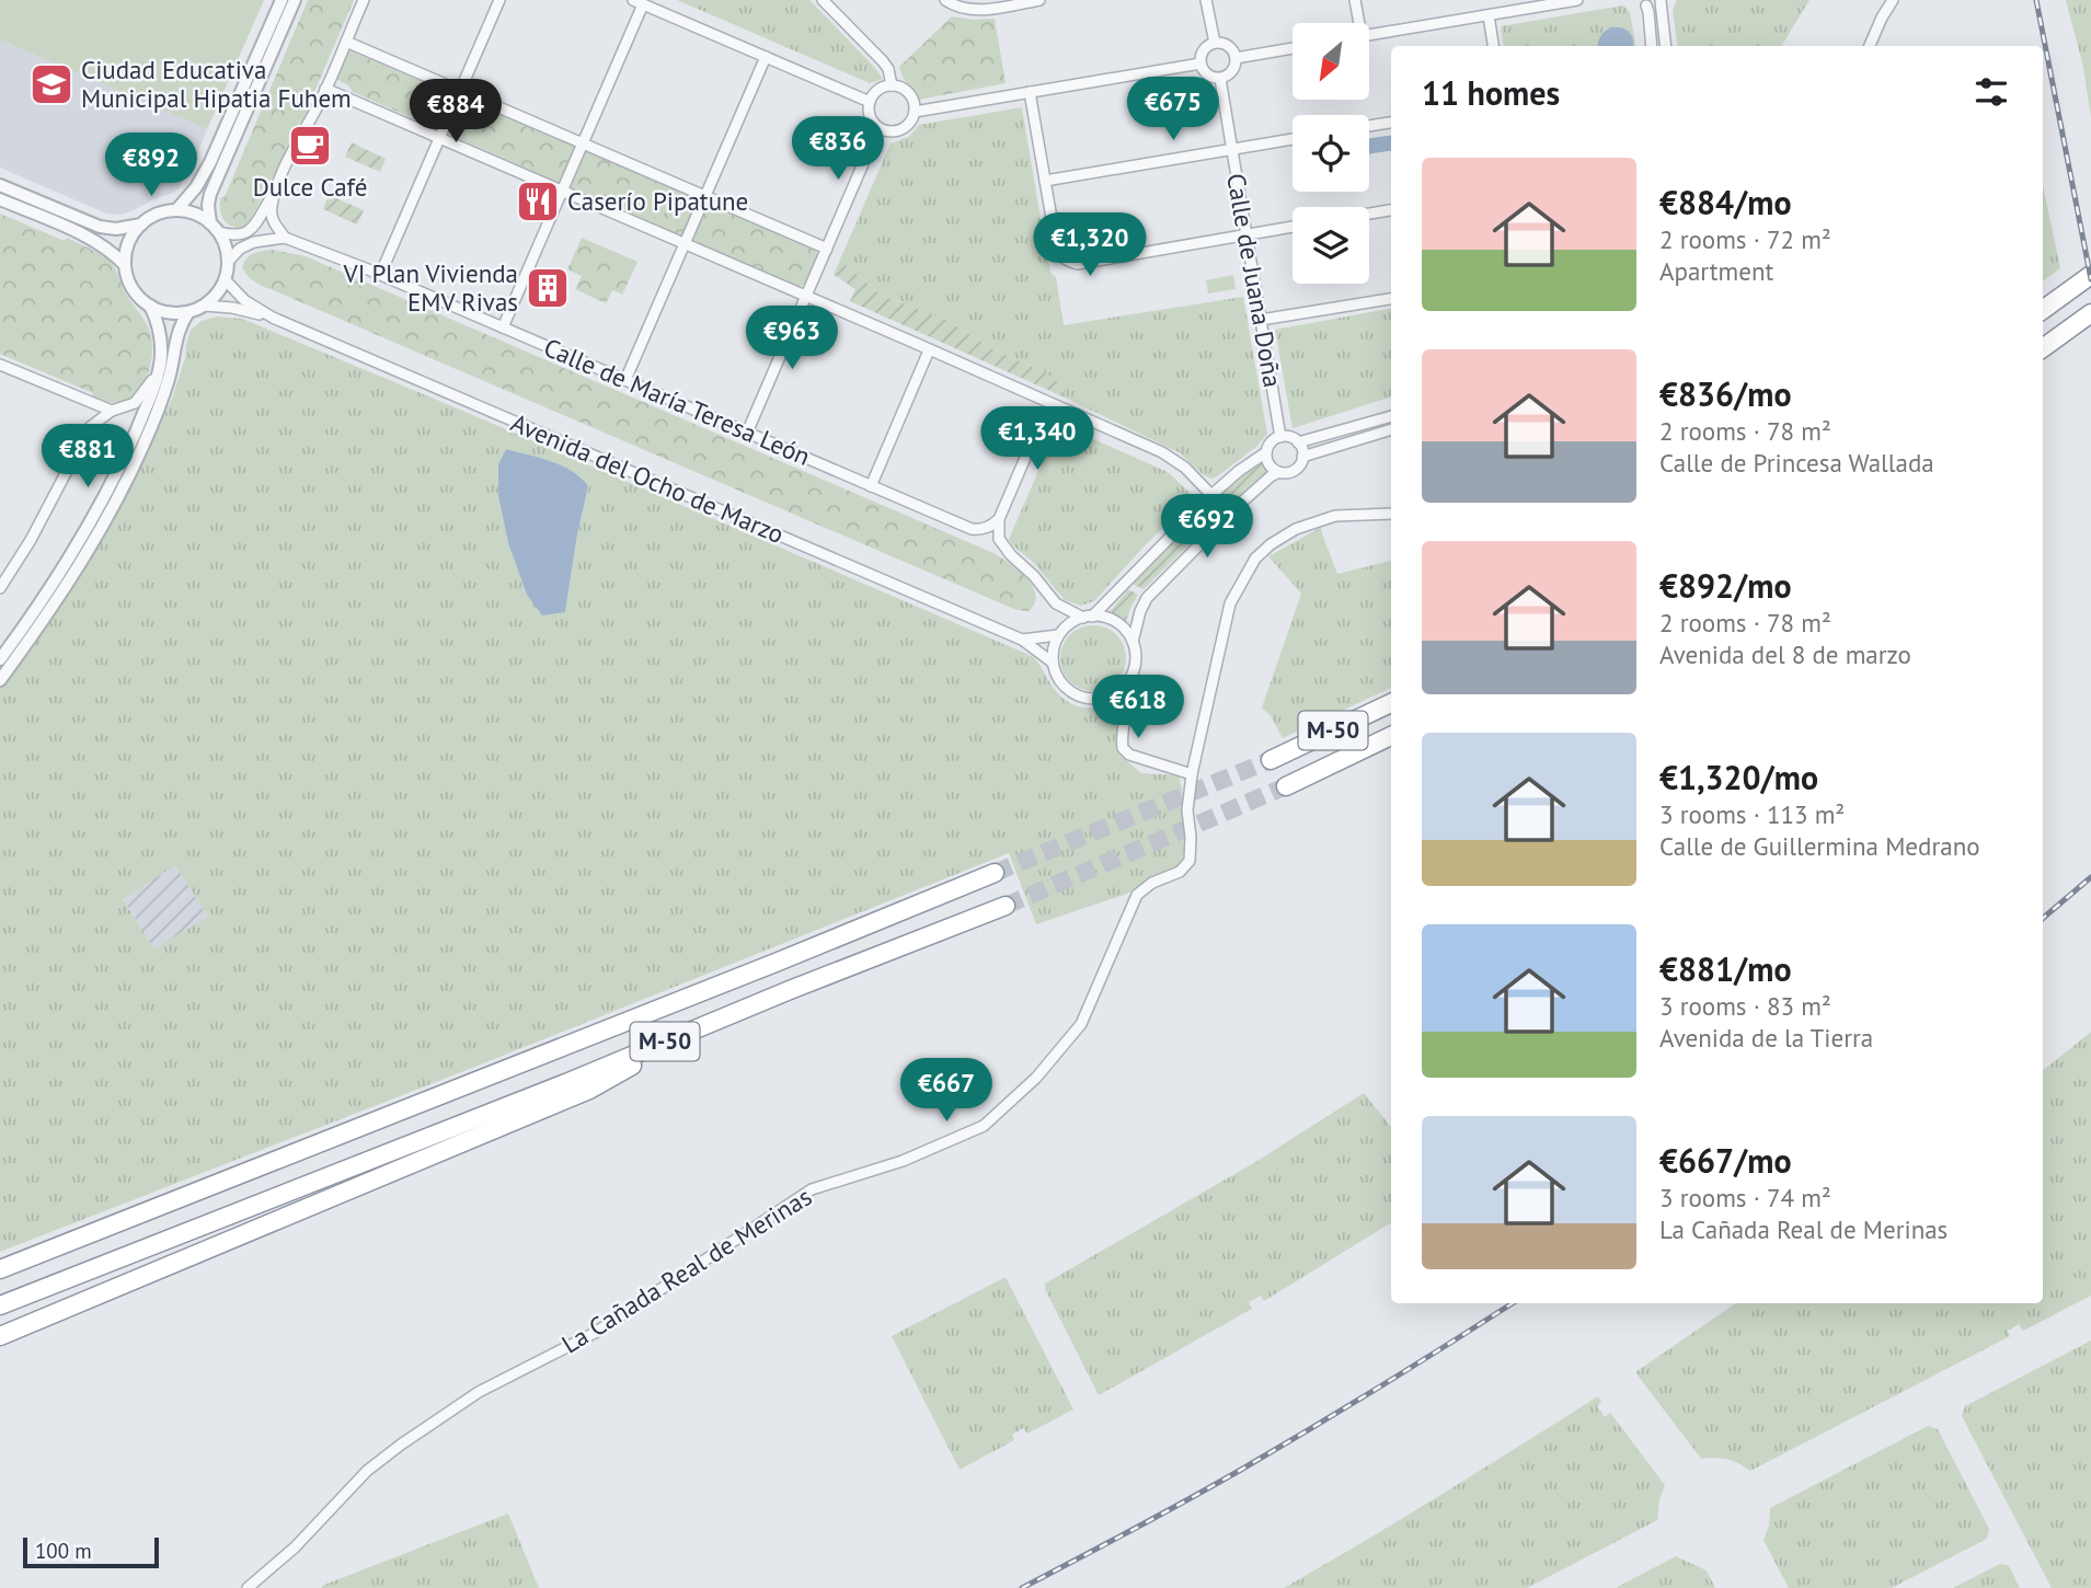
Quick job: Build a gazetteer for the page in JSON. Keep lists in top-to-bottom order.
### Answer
{
  "streets": {
    "highway": ["M-50"],
    "street": [
      "Calle de Juana Doña",
      "Calle de María Teresa León",
      "Avenida del Ocho de Marzo",
      "La Cañada Real de Merinas"
    ]
  },
  "places": {
    "school or university": ["Ciudad Educativa Municipal Hipatia Fuhem"],
    "cafe": ["Dulce Café"],
    "restaurant": ["Caserío Pipatune"],
    "building": ["VI Plan Vivienda EMV Rivas"]
  },
  "scale_bar": "100 m",
  "north": "bottom left",
  "page": {
    "heading": "11 homes",
    "price": [
      "€675",
      "€884",
      "€836",
      "€892",
      "€1,320",
      "€963",
      "€1,340",
      "€881",
      "€692",
      "€618",
      "€667"
    ],
    "list": [
      {
        "name": "€884/mo",
        "note": "2 rooms · 72 m² · Apartment"
      },
      {
        "name": "€836/mo",
        "note": "2 rooms · 78 m² · Calle de Princesa Wallada"
      },
      {
        "name": "€892/mo",
        "note": "2 rooms · 78 m² · Avenida del 8 de marzo"
      },
      {
        "name": "€1,320/mo",
        "note": "3 rooms · 113 m² · Calle de Guillermina Medrano"
      },
      {
        "name": "€881/mo",
        "note": "3 rooms · 83 m² · Avenida de la Tierra"
      },
      {
        "name": "€667/mo",
        "note": "3 rooms · 74 m² · La Cañada Real de Merinas"
      }
    ],
    "scale": "100 m"
  }
}
